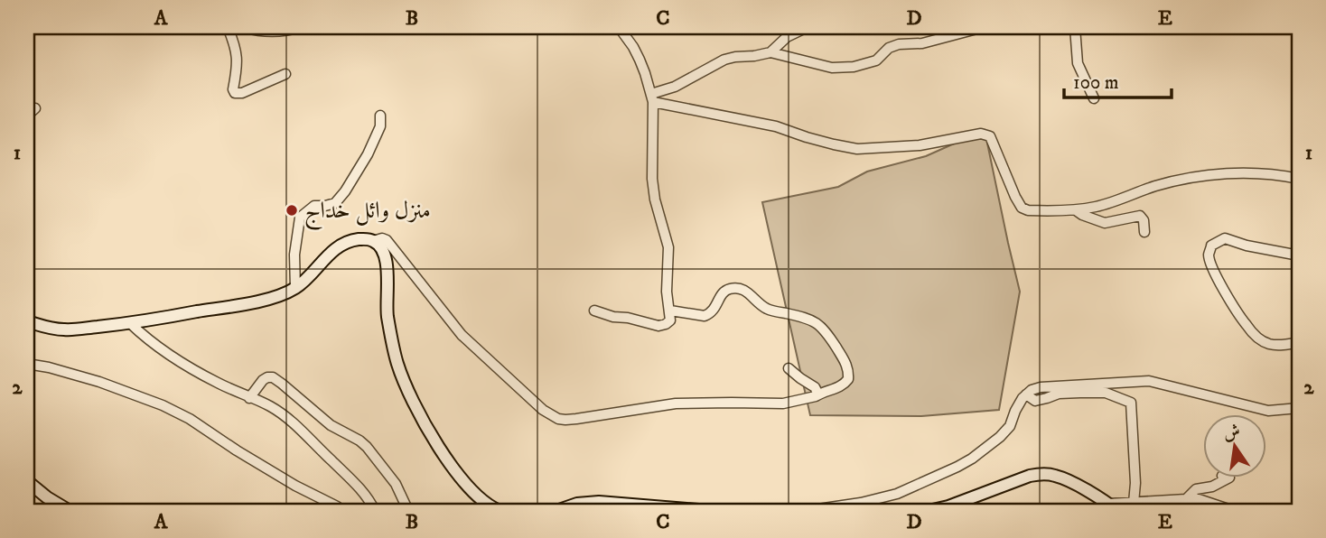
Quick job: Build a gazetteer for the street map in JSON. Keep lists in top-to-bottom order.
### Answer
{
  "places": ["منزل وائل خداج"],
  "scale_bar": "100 m",
  "north": "top",
  "grid": {
    "columns": [
      "A",
      "B",
      "C",
      "D",
      "E"
    ],
    "rows": ["1", "2"]
  }
}
